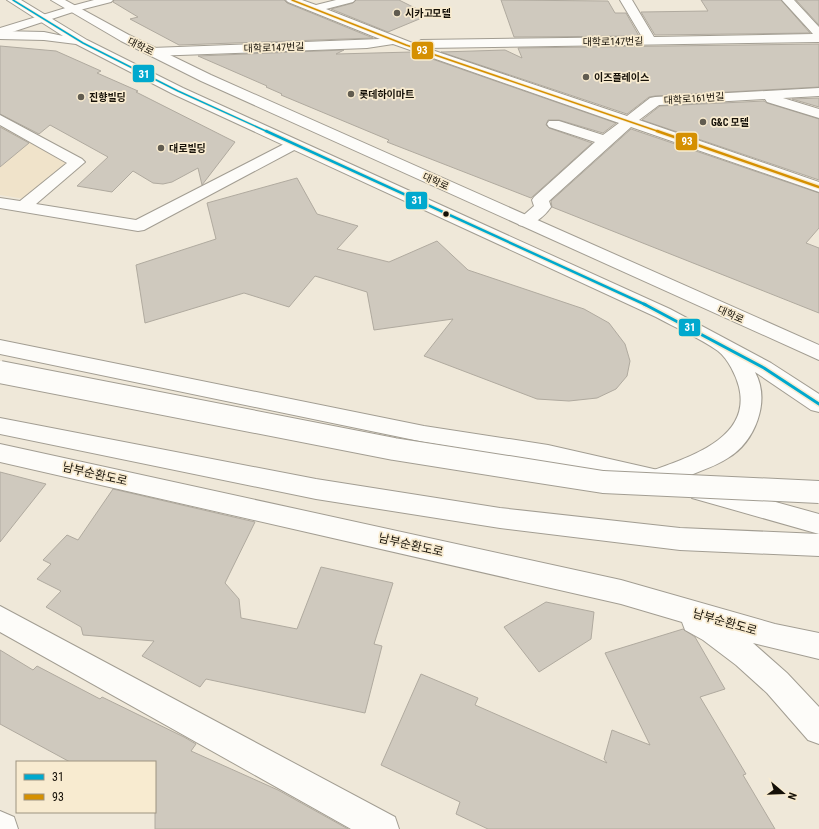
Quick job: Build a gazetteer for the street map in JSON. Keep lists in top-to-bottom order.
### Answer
{
  "streets": {
    "main road": [
      "대학로147번길",
      "대학로",
      "대학로161번길",
      "남부순환도로"
    ]
  },
  "crossings": [
    ["대학로147번길", "대학로"],
    ["대학로", "대학로161번길"]
  ],
  "places": [
    "시카고모텔",
    "이즈플레이스",
    "롯데하이마트",
    "진향빌딩",
    "G&C 모텔",
    "대로빌딩"
  ],
  "lines": ["transit line 31", "transit line 93"],
  "legend": ["31", "93"],
  "north": "right"
}
